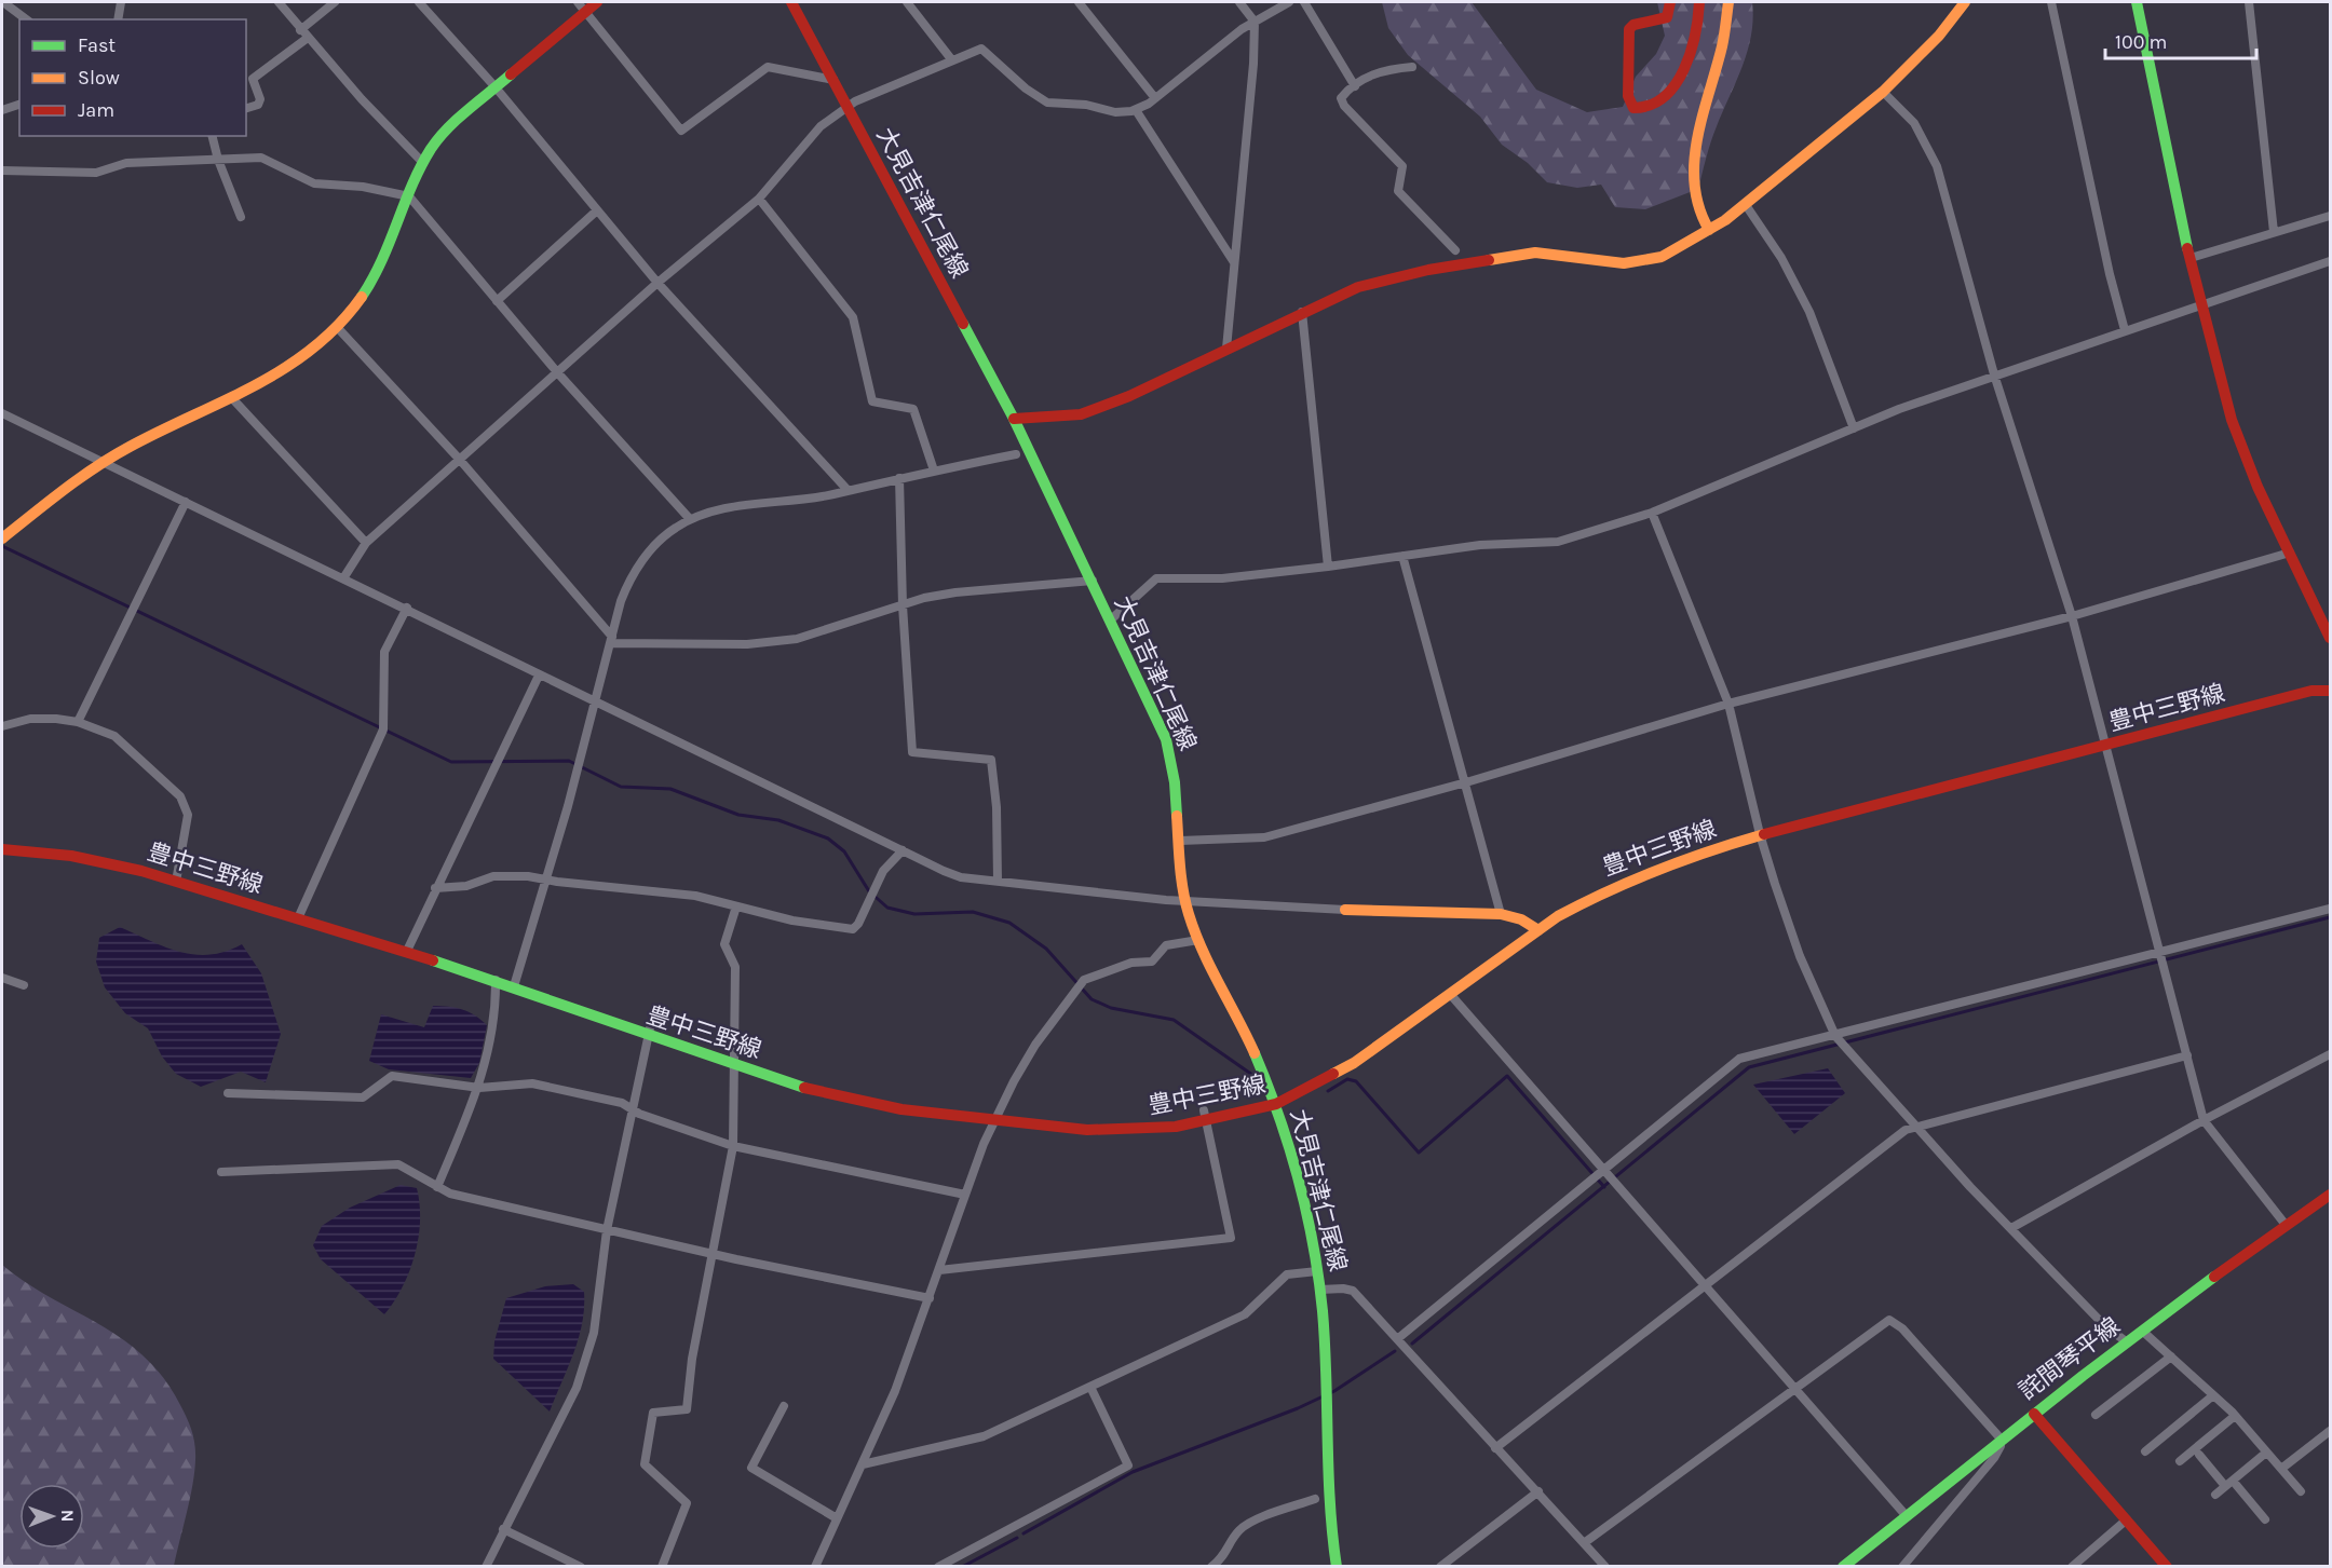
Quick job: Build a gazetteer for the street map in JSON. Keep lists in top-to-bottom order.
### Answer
{
  "streets": {
    "main road": ["大見吉津仁尾線", "豊中三野線", "詫間琴平線"]
  },
  "crossings": [
    ["大見吉津仁尾線", "豊中三野線"]
  ],
  "legend": ["Fast", "Slow", "Jam"],
  "scale_bar": "100 m",
  "north": "right"
}
